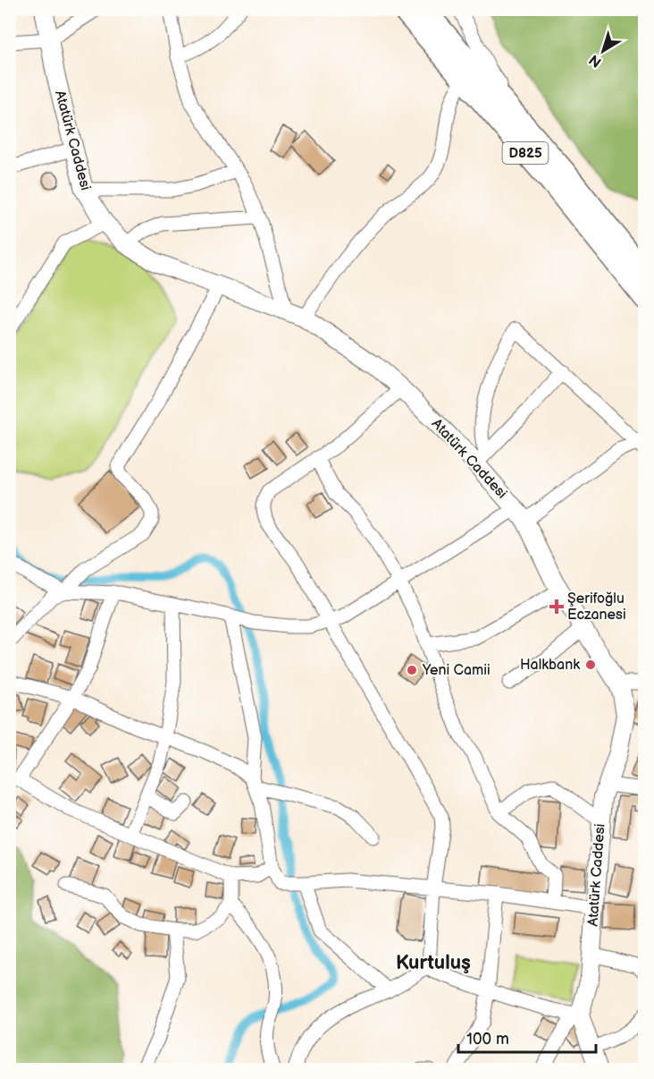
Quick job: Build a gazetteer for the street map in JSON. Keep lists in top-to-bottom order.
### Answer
{
  "streets": {
    "highway": ["D825"],
    "main road": ["Atatürk Caddesi"]
  },
  "districts": ["Kurtuluş"],
  "places": {
    "health": ["Şerifoğlu Eczanesi"],
    "other": ["Halkbank", "Yeni Camii"]
  },
  "scale_bar": "100 m",
  "north": "bottom left"
}
